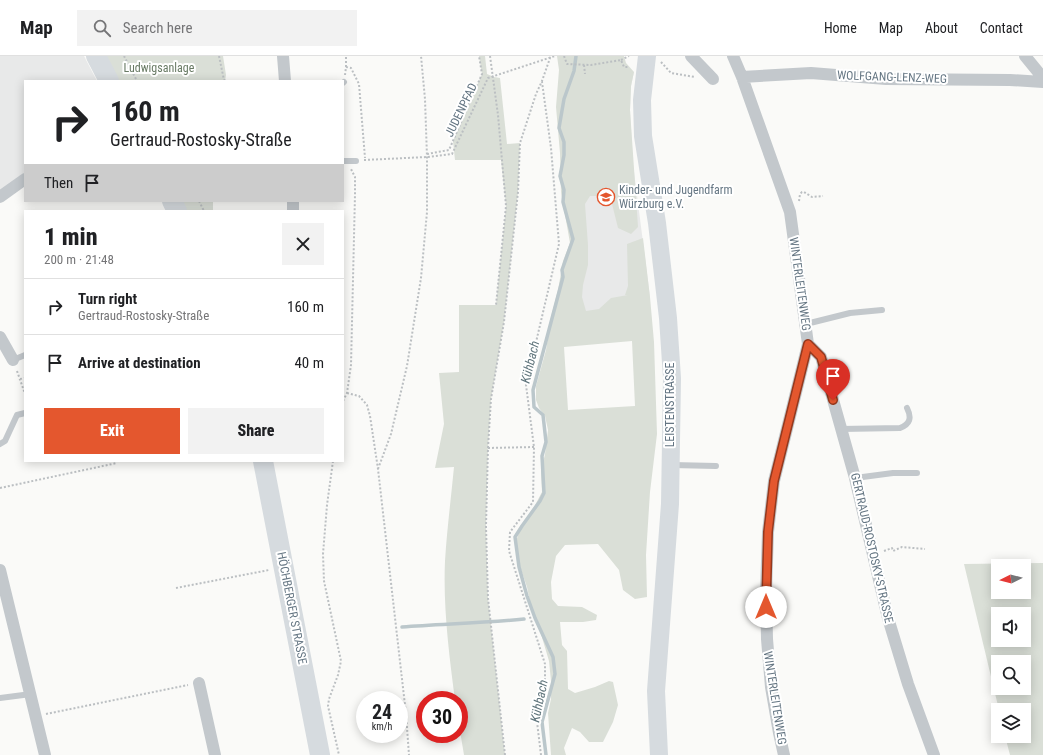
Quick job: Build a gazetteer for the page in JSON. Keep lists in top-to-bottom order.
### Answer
{
  "streets": {
    "main road": ["LEISTENSTRASSE", "HÖCHBERGER STRASSE"],
    "street": ["WOLFGANG-LENZ-WEG", "WINTERLEITENWEG", "GERTRAUD-ROSTOSKY-STRASSE"],
    "path": ["JUDENPFAD"]
  },
  "crossings": [
    ["WOLFGANG-LENZ-WEG", "WINTERLEITENWEG"],
    ["WINTERLEITENWEG", "GERTRAUD-ROSTOSKY-STRASSE"]
  ],
  "water": ["Kühbach"],
  "parks": ["Ludwigsanlage"],
  "places": {
    "school or university": ["Kinder- und Jugendfarm Würzburg e.V."]
  },
  "north": "left",
  "page": {
    "header": "Map",
    "search": "Search here",
    "nav": [
      "Home",
      "Map",
      "About",
      "Contact"
    ],
    "turn": ["160 m", "Gertraud-Rostosky-Straße"],
    "then": "Then",
    "heading": ["1 min", "200 m · 21:48"],
    "list": [
      {
        "name": "Turn right",
        "note": "Gertraud-Rostosky-Straße",
        "value": "160 m"
      },
      {
        "name": "Arrive at destination",
        "value": "40 m"
      }
    ],
    "buttons": ["Exit", "Share"],
    "speed": "24 km/h",
    "limit": "30"
  }
}
